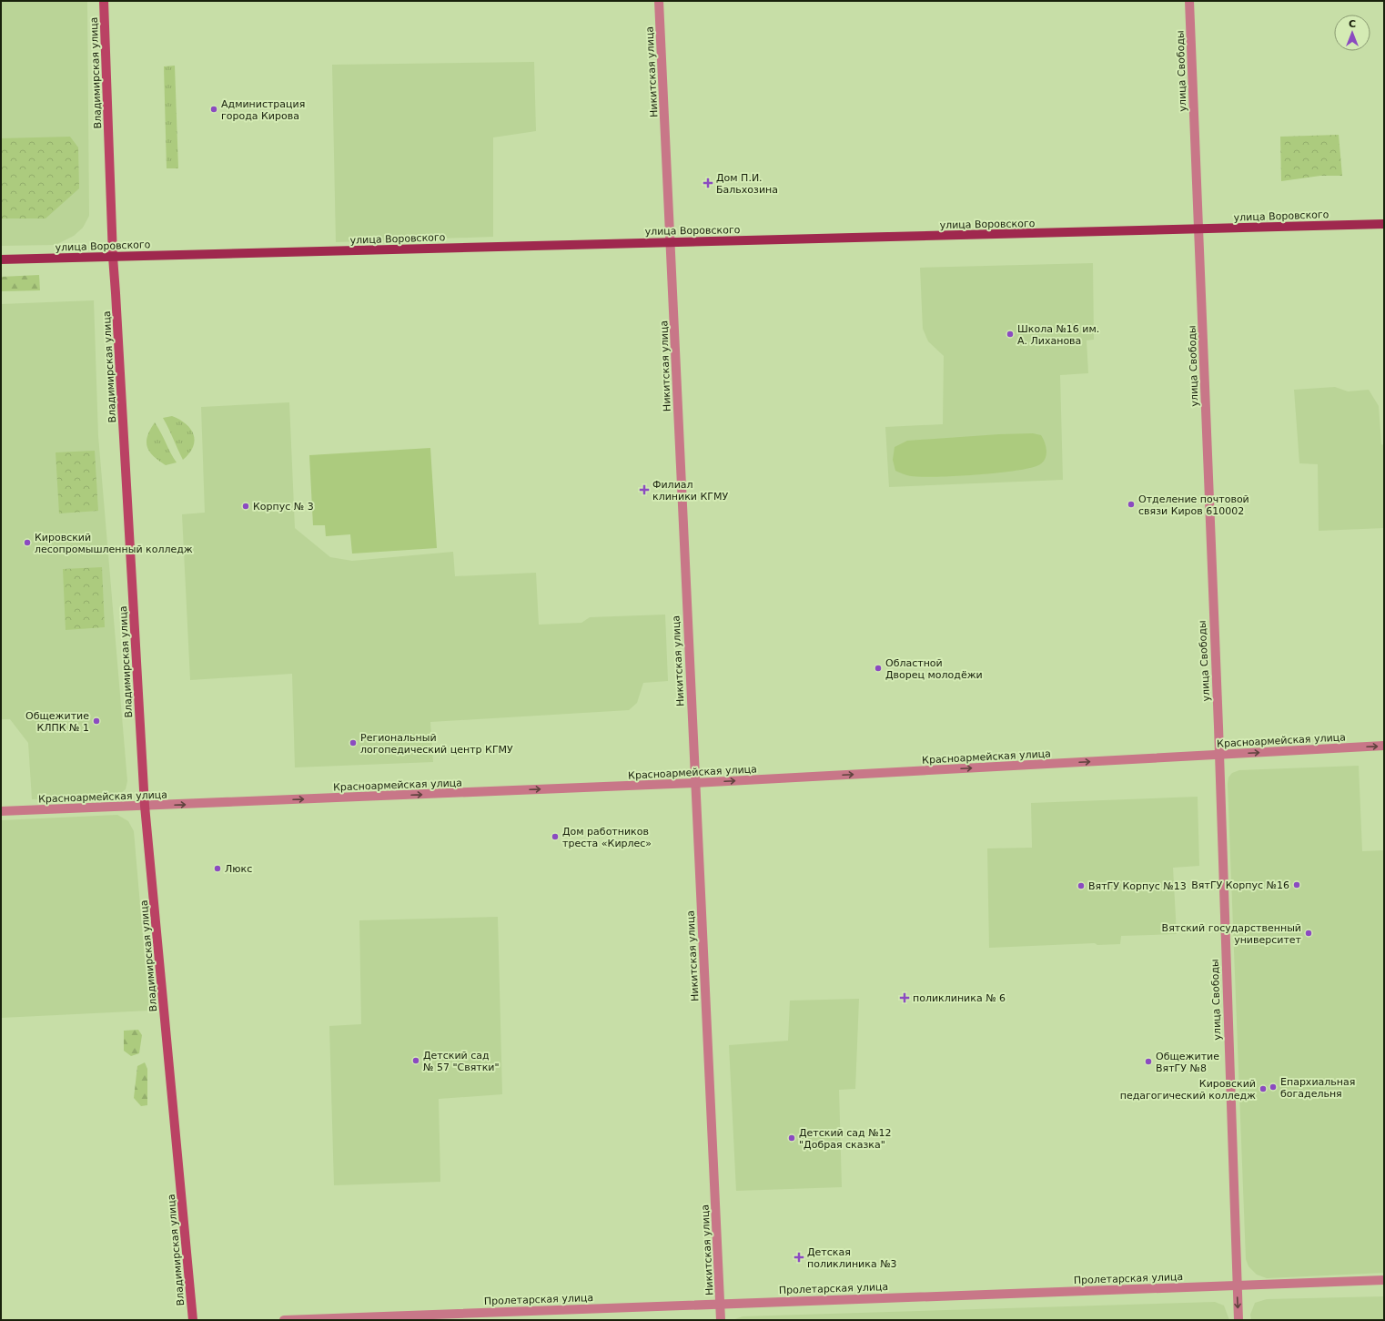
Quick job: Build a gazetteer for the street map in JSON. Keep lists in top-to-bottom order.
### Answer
{
  "streets": {
    "main road": ["Владимирская улица", "улица Воровского"],
    "street": [
      "улица Свободы",
      "Никитская улица",
      "Красноармейская улица",
      "Пролетарская улица"
    ]
  },
  "crossings": [
    ["улица Свободы", "улица Воровского"],
    ["улица Свободы", "Красноармейская улица"],
    ["улица Свободы", "Пролетарская улица"],
    ["Никитская улица", "улица Воровского"],
    ["Никитская улица", "Красноармейская улица"],
    ["Никитская улица", "Пролетарская улица"],
    ["Владимирская улица", "улица Воровского"],
    ["Владимирская улица", "Красноармейская улица"]
  ],
  "one_way": ["Красноармейская улица"],
  "places": {
    "other": [
      "Администрация города Кирова",
      "Школа №16 им. А. Лиханова",
      "Отделение почтовой связи Киров 610002",
      "Корпус № 3",
      "Кировский лесопромышленный колледж",
      "Областной Дворец молодёжи",
      "Общежитие КЛПК № 1",
      "Региональный логопедический центр КГМУ",
      "Дом работников треста «Кирлес»",
      "Люкс",
      "ВятГУ Корпус №16",
      "ВятГУ Корпус №13",
      "Вятский государственный университет",
      "Детский сад № 57 \"Святки\"",
      "Общежитие ВятГУ №8",
      "Епархиальная богадельня",
      "Кировский педагогический колледж",
      "Детский сад №12 \"Добрая сказка\""
    ],
    "health": [
      "Дом П.И. Бальхозина",
      "Филиал клиники КГМУ",
      "поликлиника № 6",
      "Детская поликлиника №3"
    ]
  },
  "north": "top"
}
